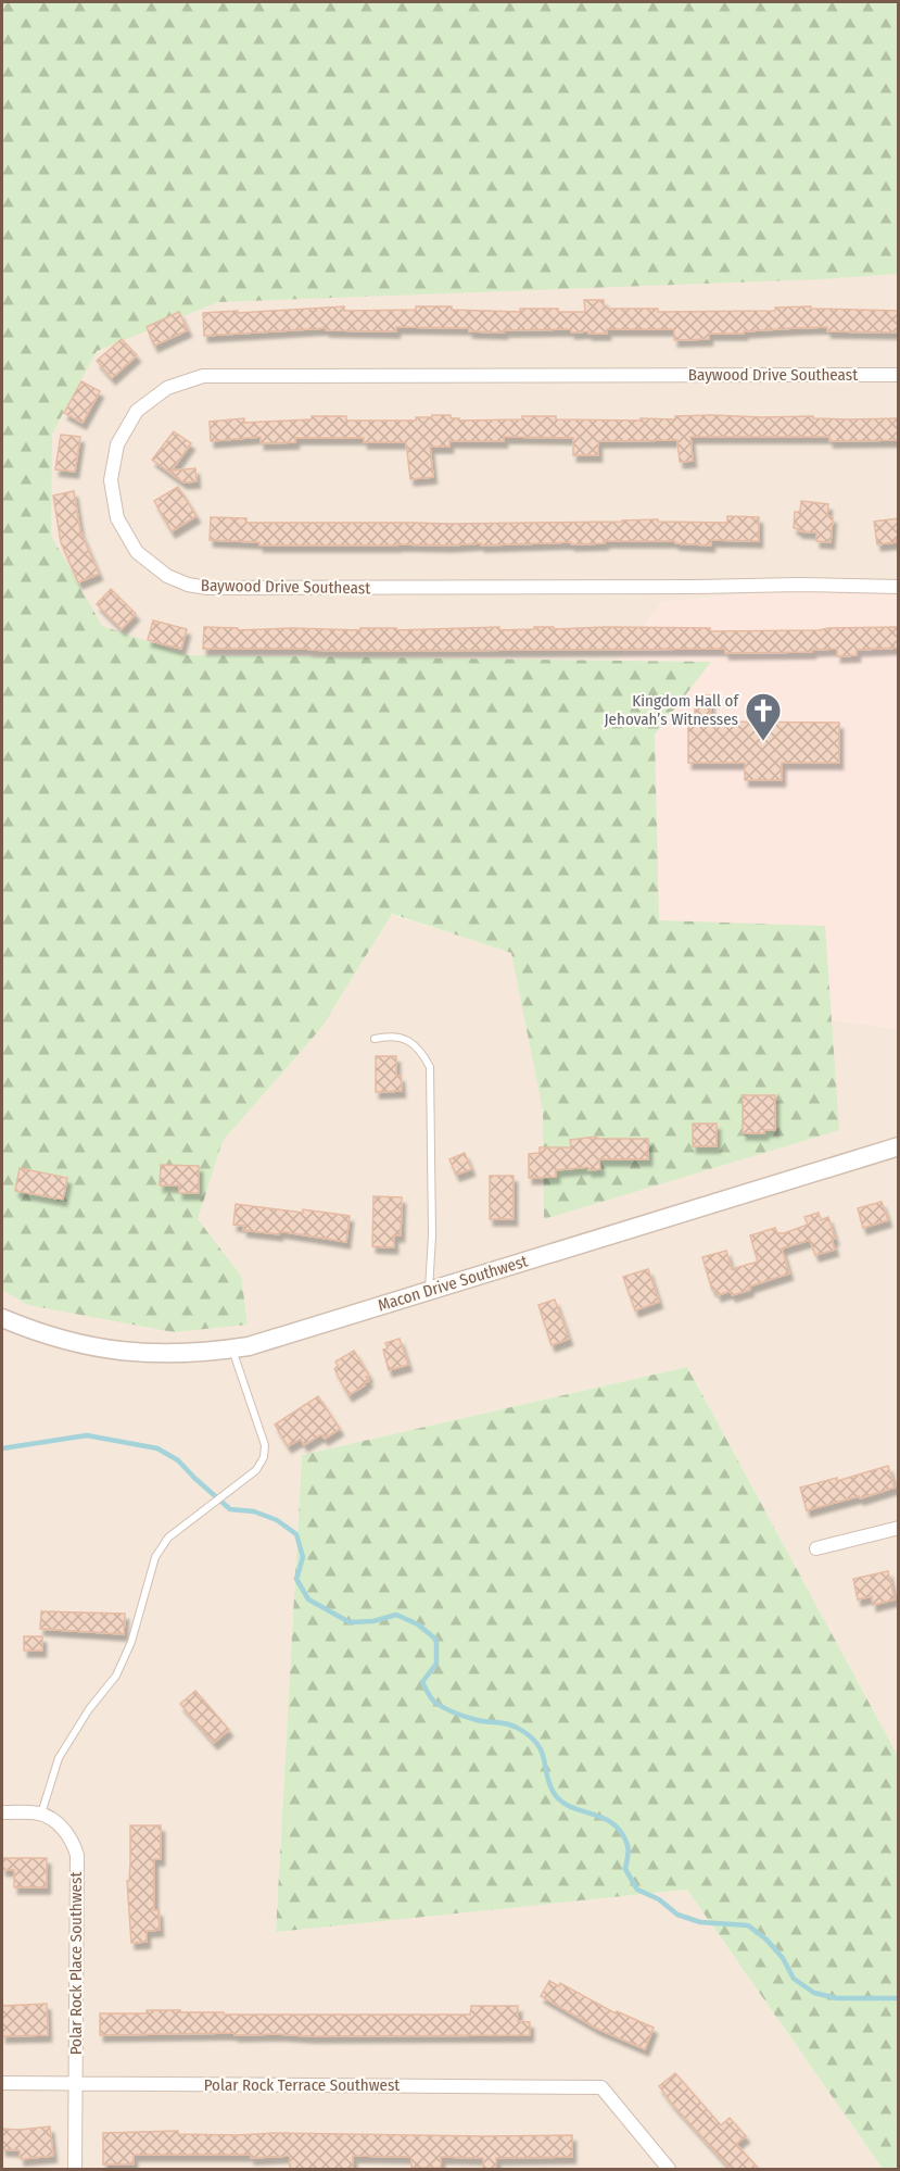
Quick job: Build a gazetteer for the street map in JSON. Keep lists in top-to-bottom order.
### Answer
{
  "streets": {
    "street": [
      "Baywood Drive Southeast",
      "Macon Drive Southwest",
      "Polar Rock Place Southwest",
      "Polar Rock Terrace Southwest"
    ]
  },
  "crossings": [
    ["Polar Rock Place Southwest", "Polar Rock Terrace Southwest"]
  ],
  "places": {
    "church": ["Kingdom Hall of Jehovah’s Witnesses"]
  }
}
